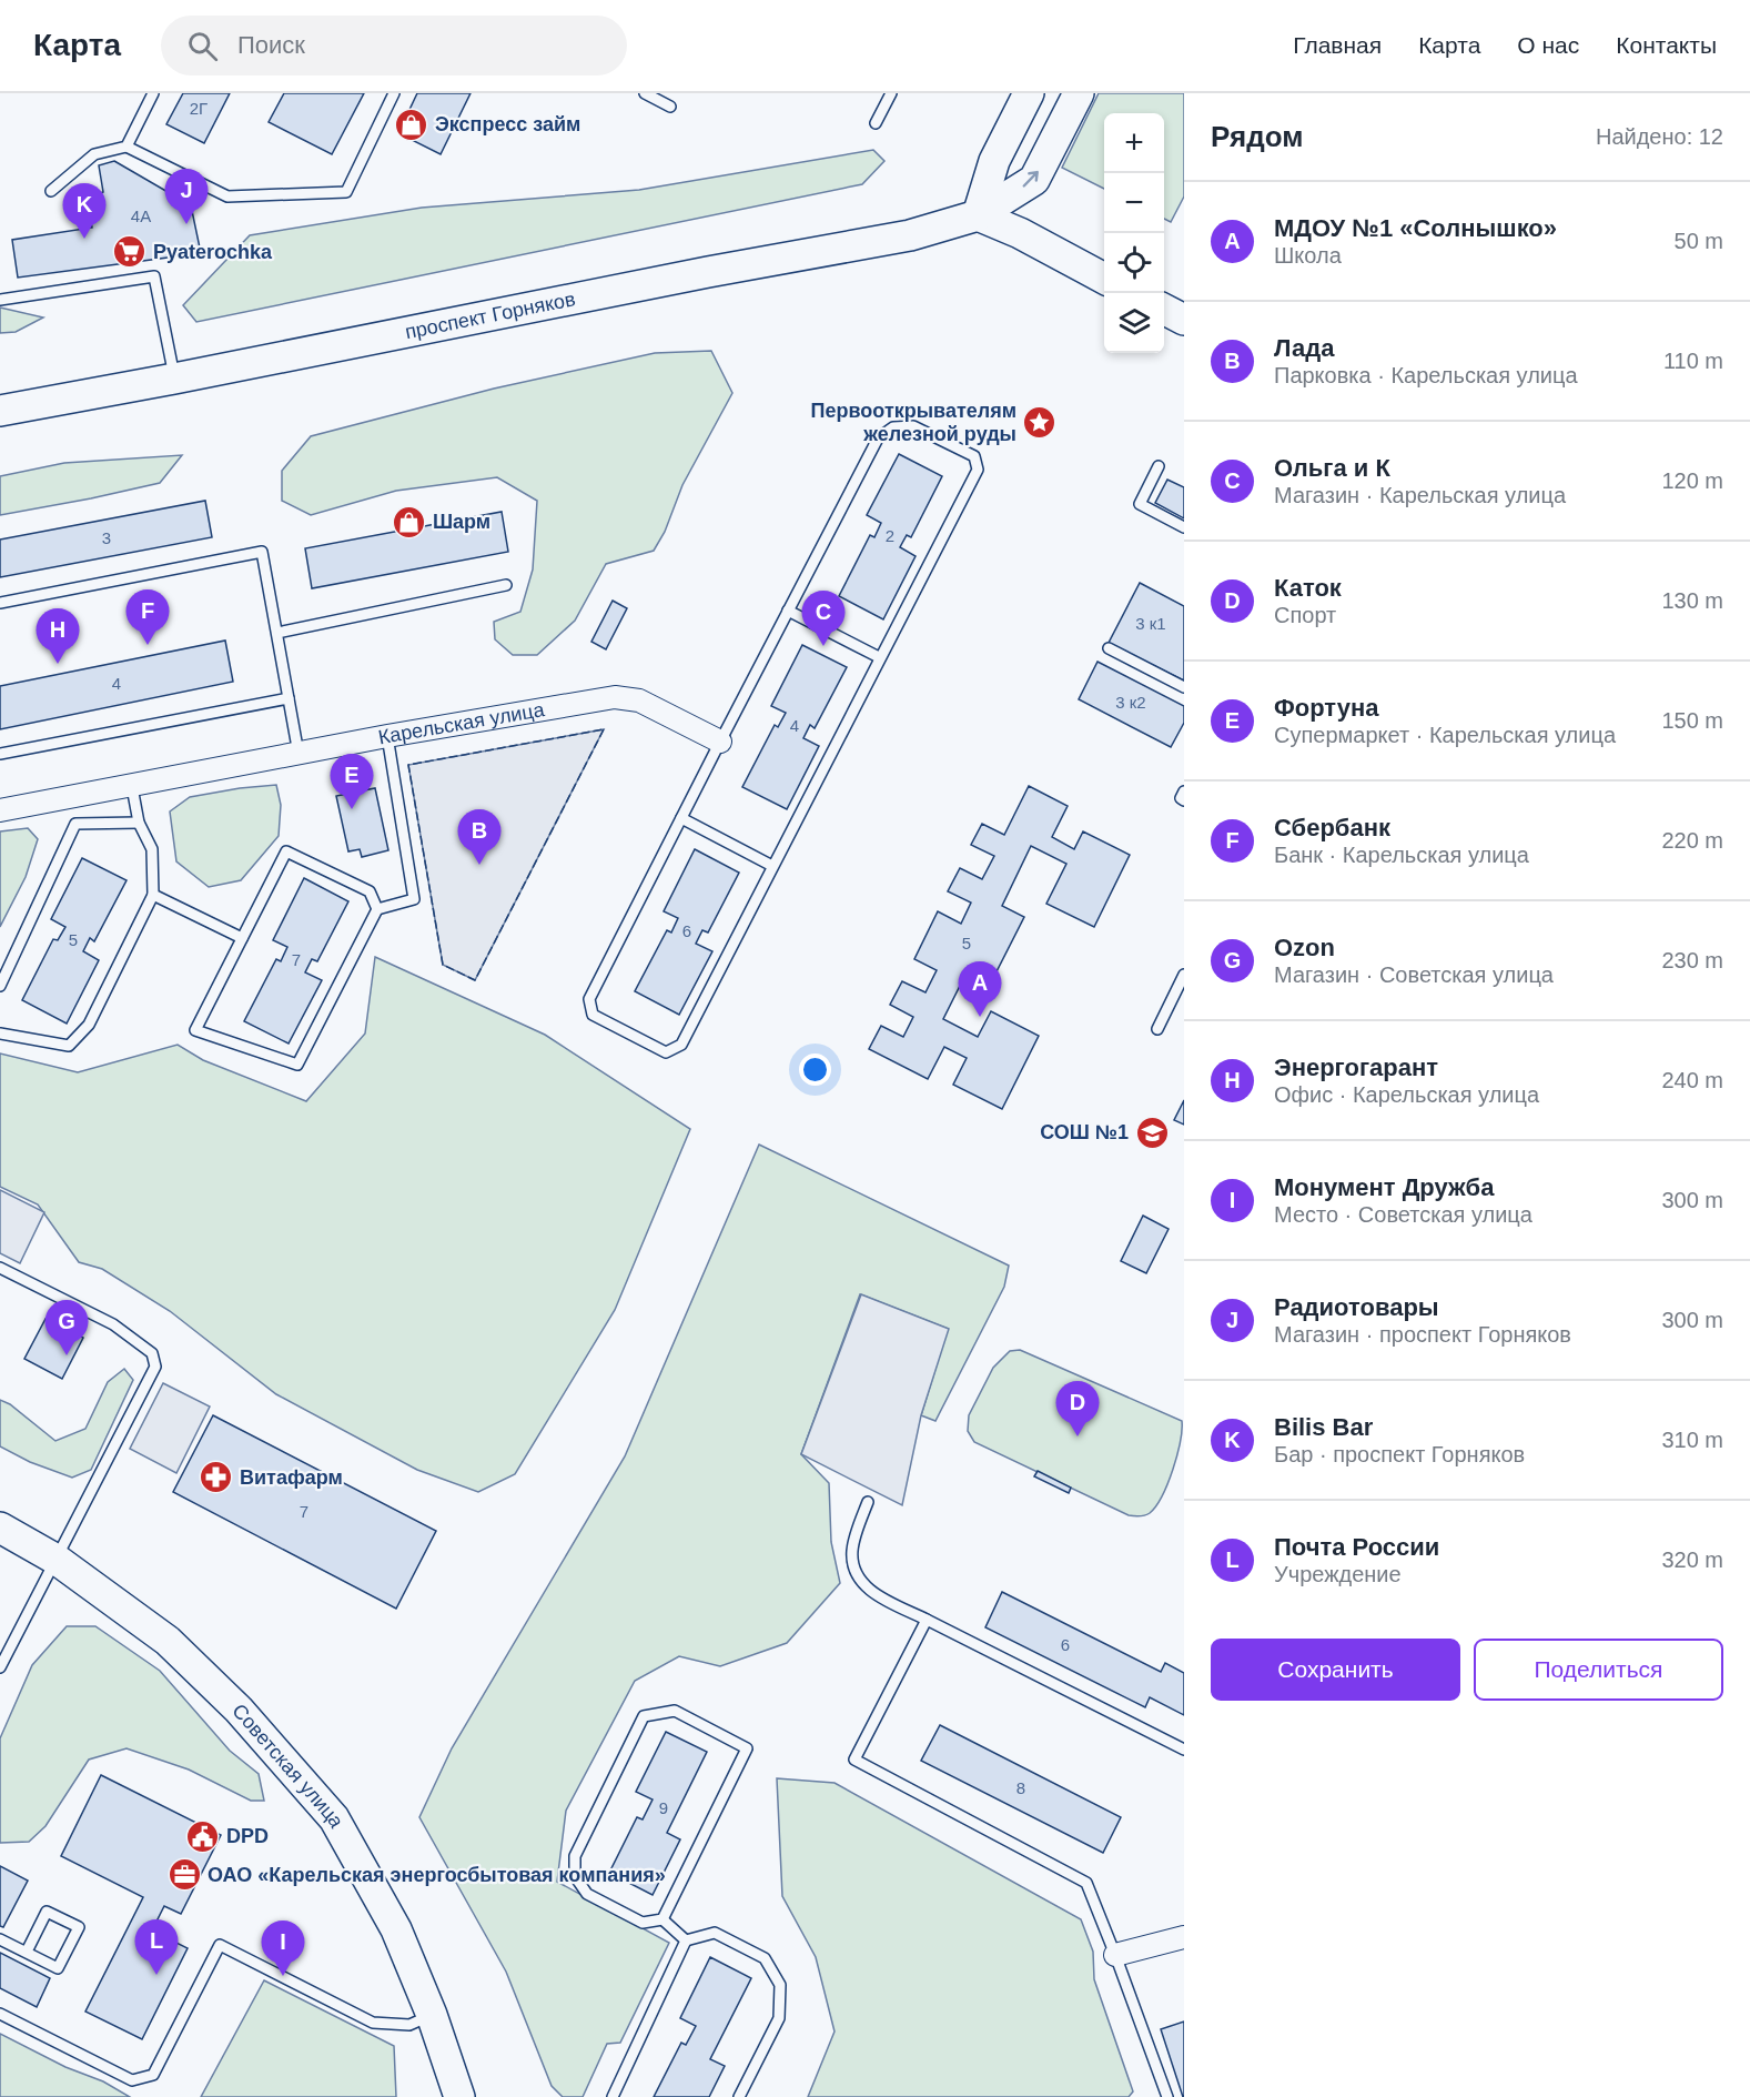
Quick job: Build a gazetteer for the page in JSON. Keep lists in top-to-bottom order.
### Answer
{
  "streets": {
    "main road": ["проспект Горняков", "Советская улица"],
    "street": ["Карельская улица"]
  },
  "places": {
    "shop": ["Экспресс займ", "Шарм"],
    "supermarket": ["Pyaterochka"],
    "place": ["Первооткрывателям железной руды"],
    "school or university": ["СОШ №1"],
    "pharmacy": ["Витафарм"],
    "public building": ["DPD"],
    "office": ["ОАО «Карельская энергосбытовая компания»"]
  },
  "house_numbers": [
    "2Г",
    "4А",
    "2",
    "3",
    "3 к1",
    "4",
    "3 к2",
    "4",
    "6",
    "5",
    "5",
    "7",
    "7",
    "6",
    "8",
    "9"
  ],
  "page": {
    "header": "Карта",
    "search": "Поиск",
    "nav": [
      "Главная",
      "Карта",
      "О нас",
      "Контакты"
    ],
    "heading": ["Рядом", "Найдено: 12"],
    "map_buttons": ["+", "−"],
    "pins": [
      "J",
      "K",
      "F",
      "C",
      "H",
      "E",
      "B",
      "A",
      "G",
      "D",
      "L",
      "I"
    ],
    "list": [
      {
        "mark": "A",
        "name": "МДОУ №1 «Солнышко»",
        "note": "Школа",
        "value": "50 m"
      },
      {
        "mark": "B",
        "name": "Лада",
        "note": "Парковка · Карельская улица",
        "value": "110 m"
      },
      {
        "mark": "C",
        "name": "Ольга и К",
        "note": "Магазин · Карельская улица",
        "value": "120 m"
      },
      {
        "mark": "D",
        "name": "Каток",
        "note": "Спорт",
        "value": "130 m"
      },
      {
        "mark": "E",
        "name": "Фортуна",
        "note": "Супермаркет · Карельская улица",
        "value": "150 m"
      },
      {
        "mark": "F",
        "name": "Сбербанк",
        "note": "Банк · Карельская улица",
        "value": "220 m"
      },
      {
        "mark": "G",
        "name": "Ozon",
        "note": "Магазин · Советская улица",
        "value": "230 m"
      },
      {
        "mark": "H",
        "name": "Энергогарант",
        "note": "Офис · Карельская улица",
        "value": "240 m"
      },
      {
        "mark": "I",
        "name": "Монумент Дружба",
        "note": "Место · Советская улица",
        "value": "300 m"
      },
      {
        "mark": "J",
        "name": "Радиотовары",
        "note": "Магазин · проспект Горняков",
        "value": "300 m"
      },
      {
        "mark": "K",
        "name": "Bilis Bar",
        "note": "Бар · проспект Горняков",
        "value": "310 m"
      },
      {
        "mark": "L",
        "name": "Почта России",
        "note": "Учреждение",
        "value": "320 m"
      }
    ],
    "buttons": ["Сохранить", "Поделиться"]
  }
}
